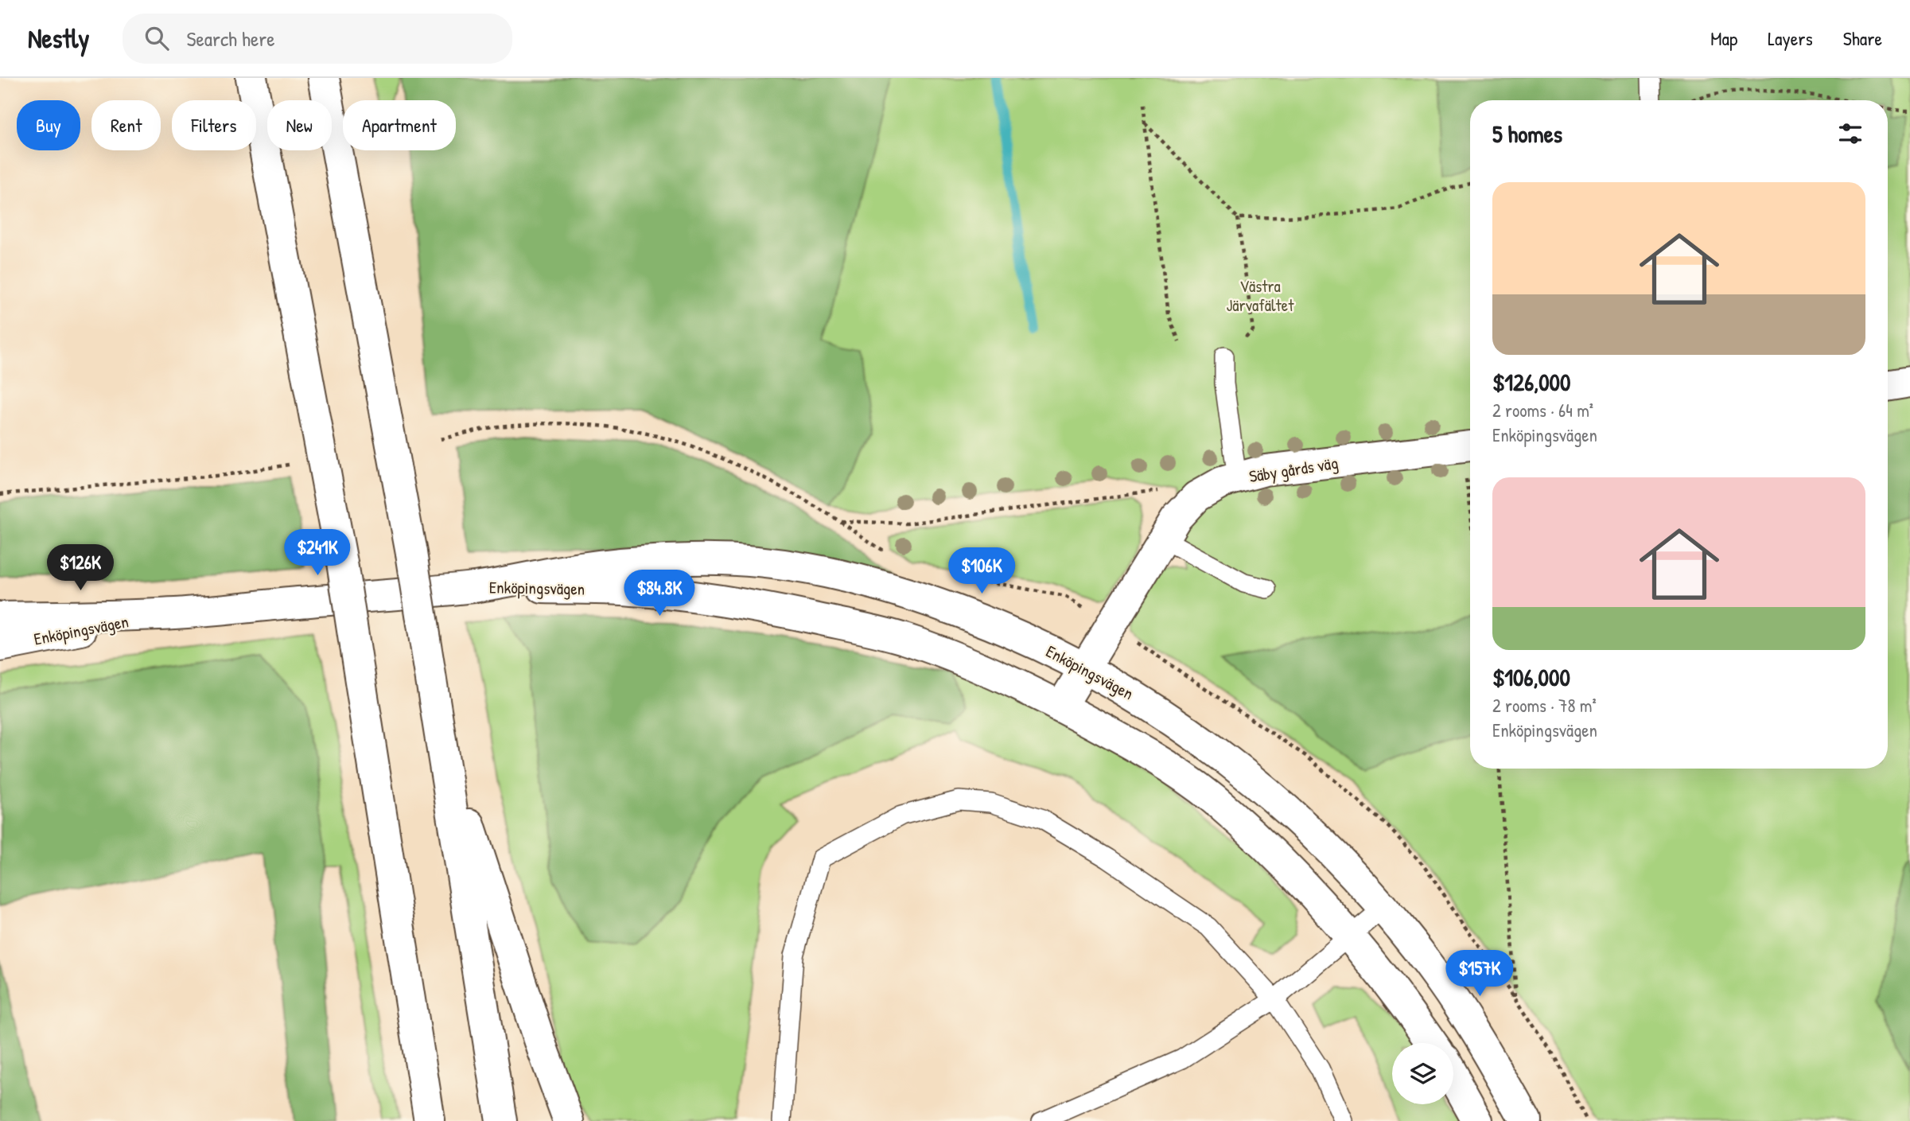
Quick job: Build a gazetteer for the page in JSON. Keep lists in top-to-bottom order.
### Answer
{
  "streets": {
    "main road": ["Säby gårds väg", "Enköpingsvägen"]
  },
  "crossings": [
    ["Säby gårds väg", "Enköpingsvägen"]
  ],
  "parks": ["Västra Järvafältet"],
  "page": {
    "header": "Nestly",
    "search": "Search here",
    "nav": ["Map", "Layers", "Share"],
    "chip": [
      "Buy",
      "Rent",
      "Filters",
      "New",
      "Apartment"
    ],
    "heading": "5 homes",
    "list": [
      {
        "name": "$126,000",
        "note": "2 rooms · 64 m² · Enköpingsvägen"
      },
      {
        "name": "$106,000",
        "note": "2 rooms · 78 m² · Enköpingsvägen"
      }
    ],
    "price": [
      "$241K",
      "$126K",
      "$106K",
      "$84.8K",
      "$157K"
    ]
  }
}
